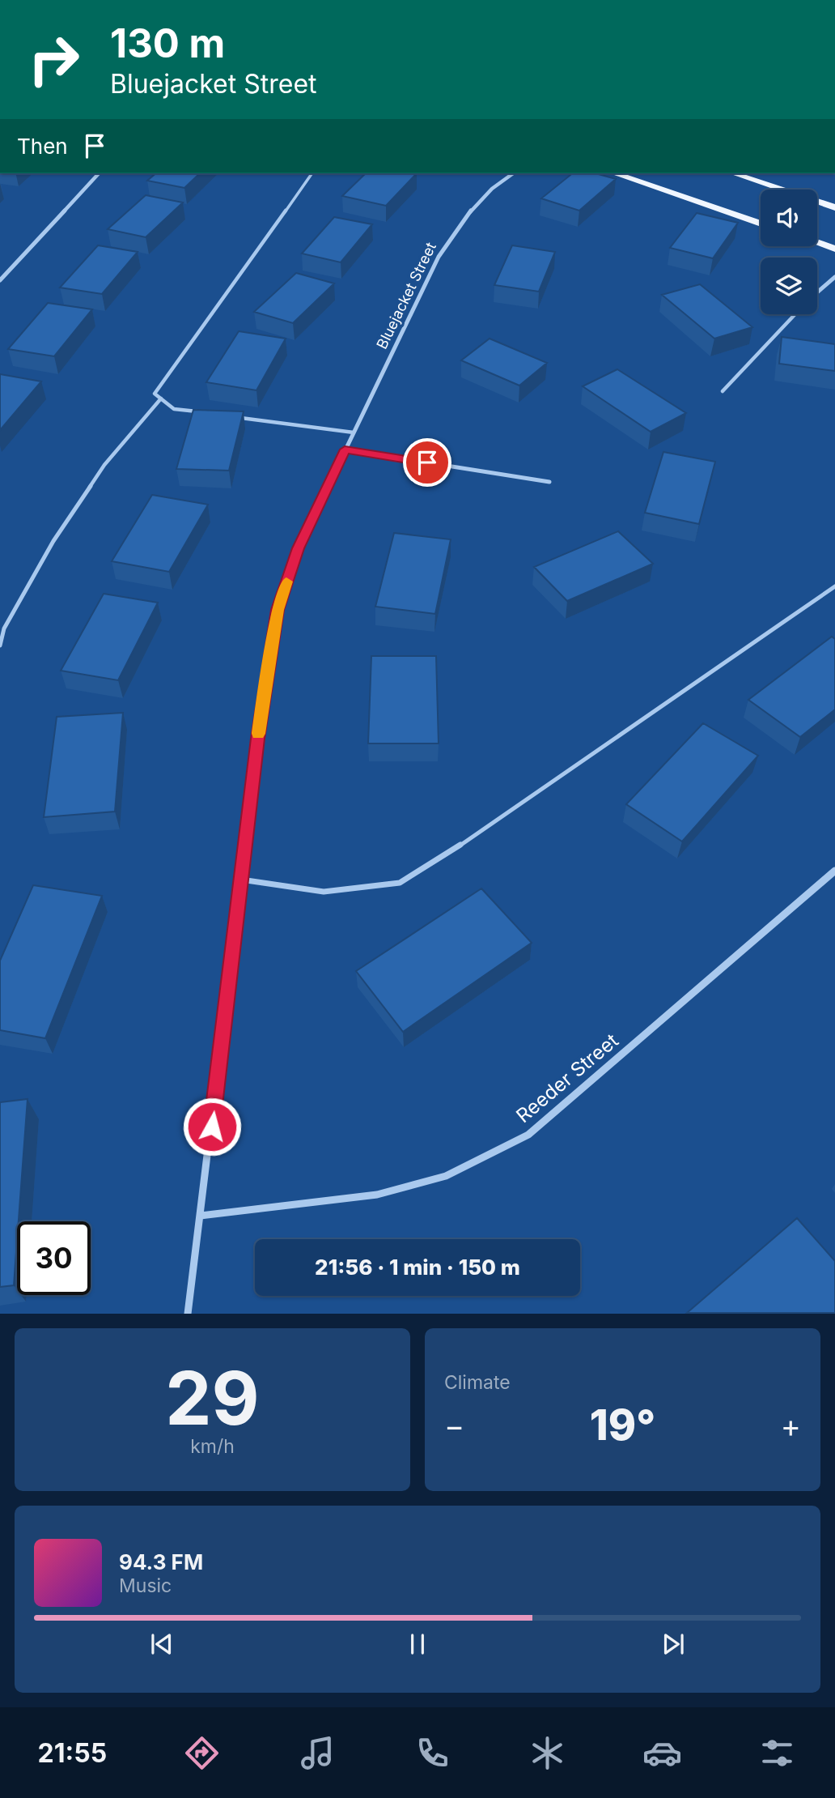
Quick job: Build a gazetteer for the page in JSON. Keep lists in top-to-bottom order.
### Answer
{
  "streets": {
    "street": ["Bluejacket Street", "Reeder Street"]
  },
  "crossings": [
    ["Bluejacket Street", "Reeder Street"]
  ],
  "page": {
    "turn": ["130 m", "Bluejacket Street"],
    "then": "Then",
    "limit": "30",
    "trip": "21:56 · 1 min · 150 m",
    "tile": [
      ["29", "km/h"],
      "Climate"
    ],
    "heat": ["−", "19°", "+"],
    "song": ["94.3 FM", "Music"],
    "tabs": "21:55"
  }
}
